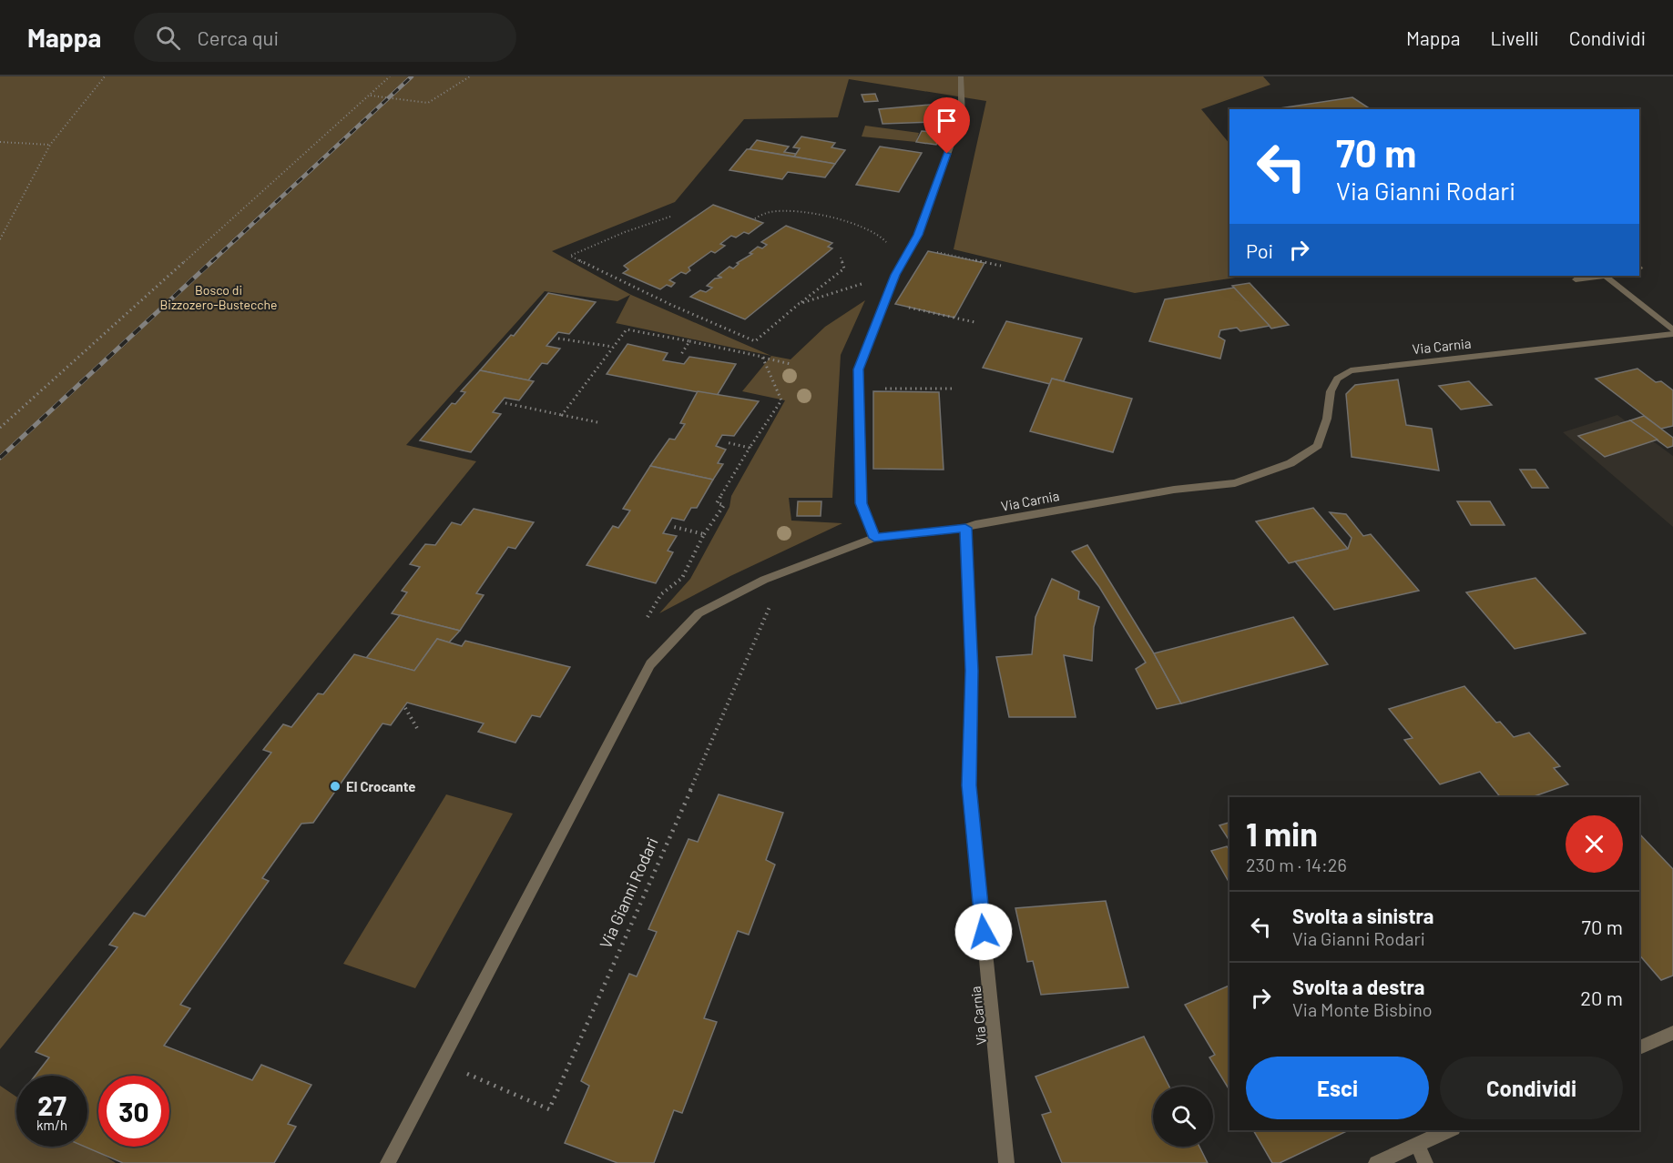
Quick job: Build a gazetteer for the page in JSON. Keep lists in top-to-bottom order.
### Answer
{
  "streets": {
    "street": ["Via Carnia"],
    "path": ["Via Gianni Rodari"]
  },
  "parks": ["Bosco di Bizzozero-Bustecche"],
  "places": ["El Crocante"],
  "page": {
    "header": "Mappa",
    "search": "Cerca qui",
    "nav": ["Mappa", "Livelli", "Condividi"],
    "turn": ["70 m", "Via Gianni Rodari"],
    "then": "Poi",
    "heading": ["1 min", "230 m · 14:26"],
    "list": [
      {
        "name": "Svolta a sinistra",
        "note": "Via Gianni Rodari",
        "value": "70 m"
      },
      {
        "name": "Svolta a destra",
        "note": "Via Monte Bisbino",
        "value": "20 m"
      }
    ],
    "buttons": ["Esci", "Condividi"],
    "speed": "27 km/h",
    "limit": "30"
  }
}
